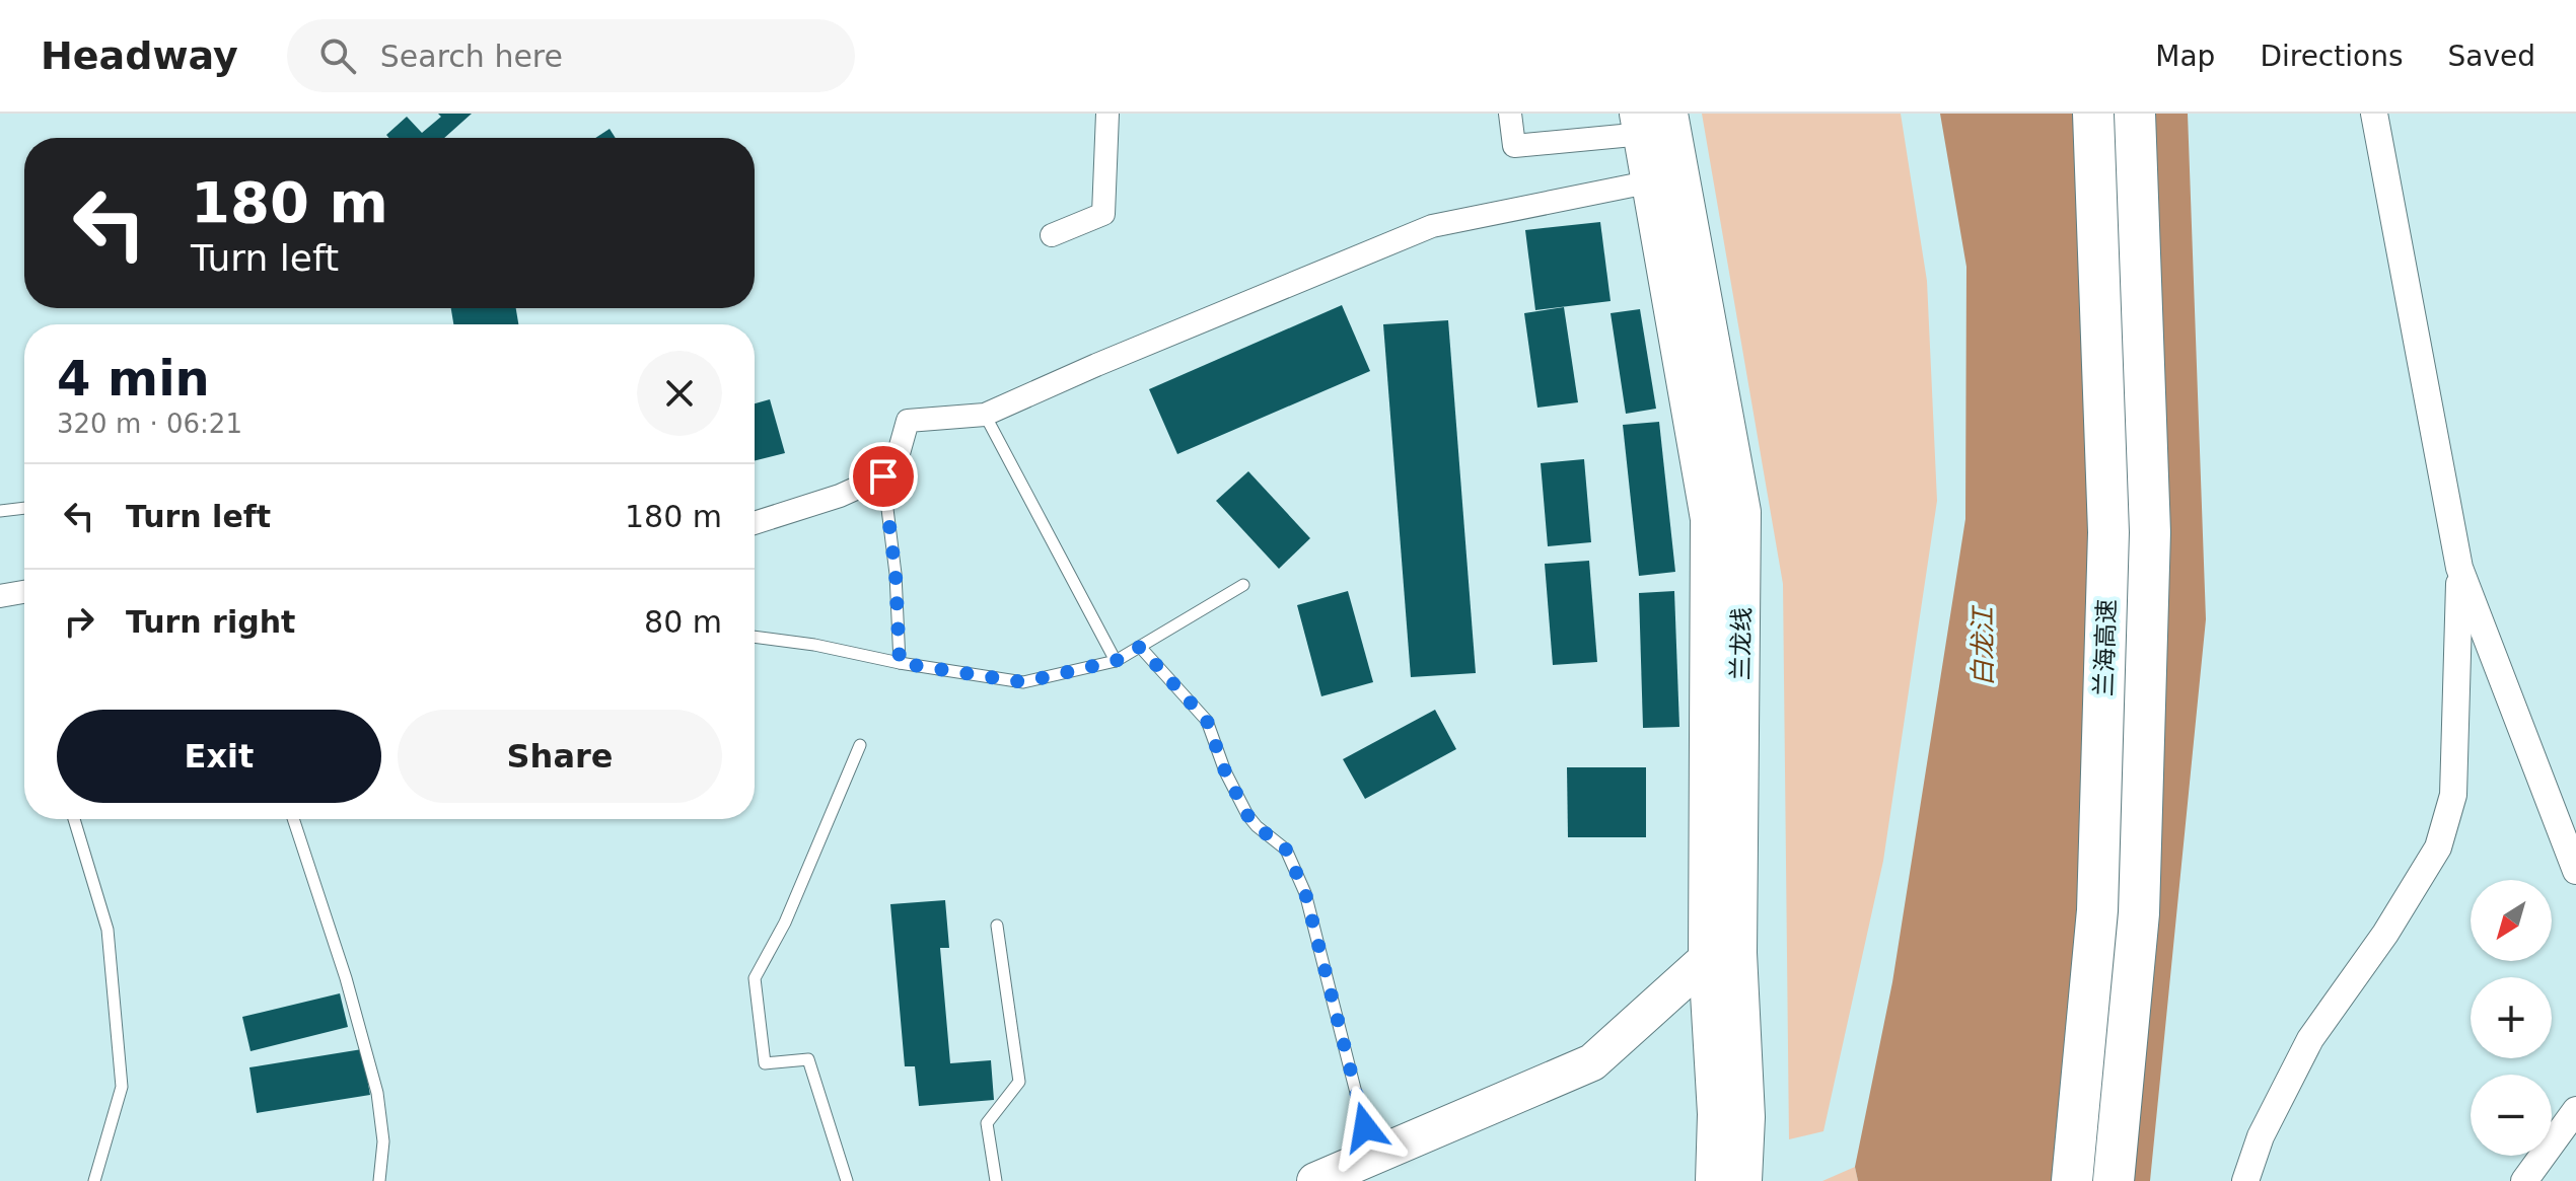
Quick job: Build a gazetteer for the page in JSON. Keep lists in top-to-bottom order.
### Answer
{
  "streets": {
    "highway": ["兰龙线", "兰海高速"]
  },
  "water": ["白龙江"],
  "north": "bottom left",
  "page": {
    "header": "Headway",
    "search": "Search here",
    "nav": ["Map", "Directions", "Saved"],
    "turn": ["180 m", "Turn left"],
    "heading": ["4 min", "320 m · 06:21"],
    "list": [
      {
        "name": "Turn left",
        "value": "180 m"
      },
      {
        "name": "Turn right",
        "value": "80 m"
      }
    ],
    "buttons": ["Exit", "Share"],
    "map_buttons": ["+", "−"]
  }
}
